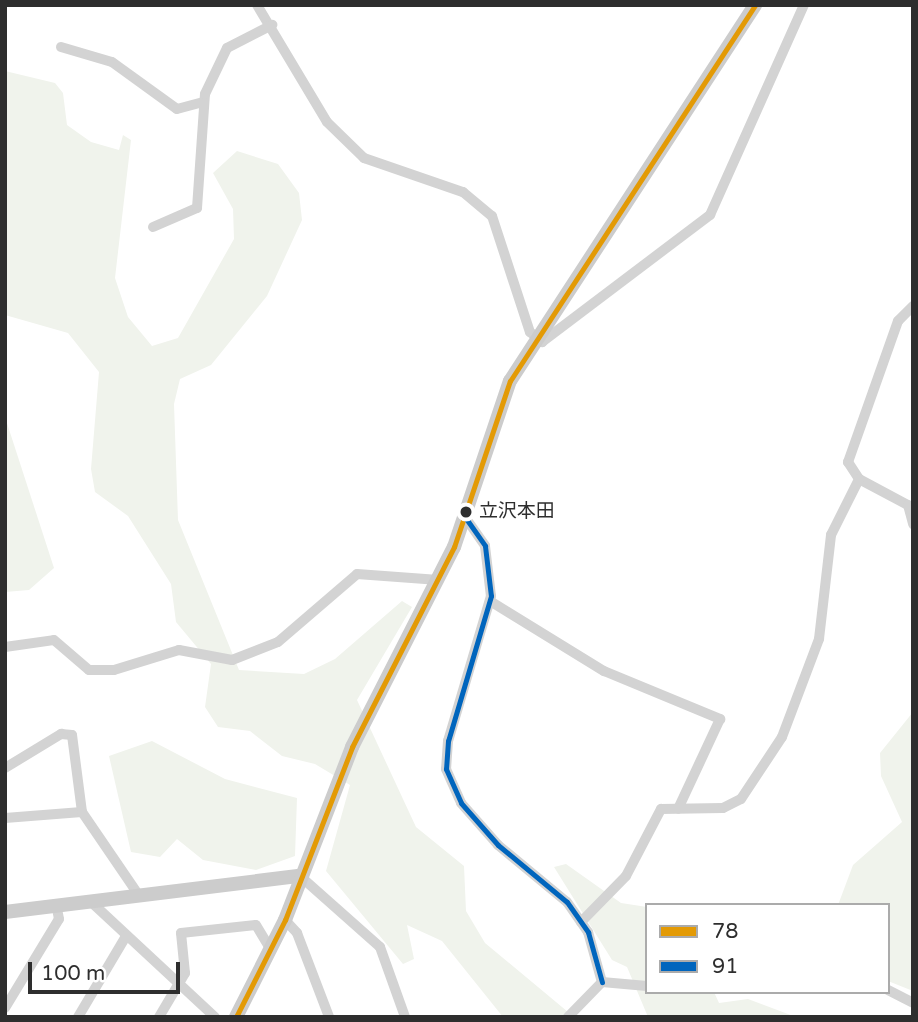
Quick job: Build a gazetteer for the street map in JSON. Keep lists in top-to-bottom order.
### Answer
{
  "places": ["立沢本田"],
  "lines": ["transit line 78", "transit line 91"],
  "legend": ["78", "91"],
  "scale_bar": "100 m"
}
